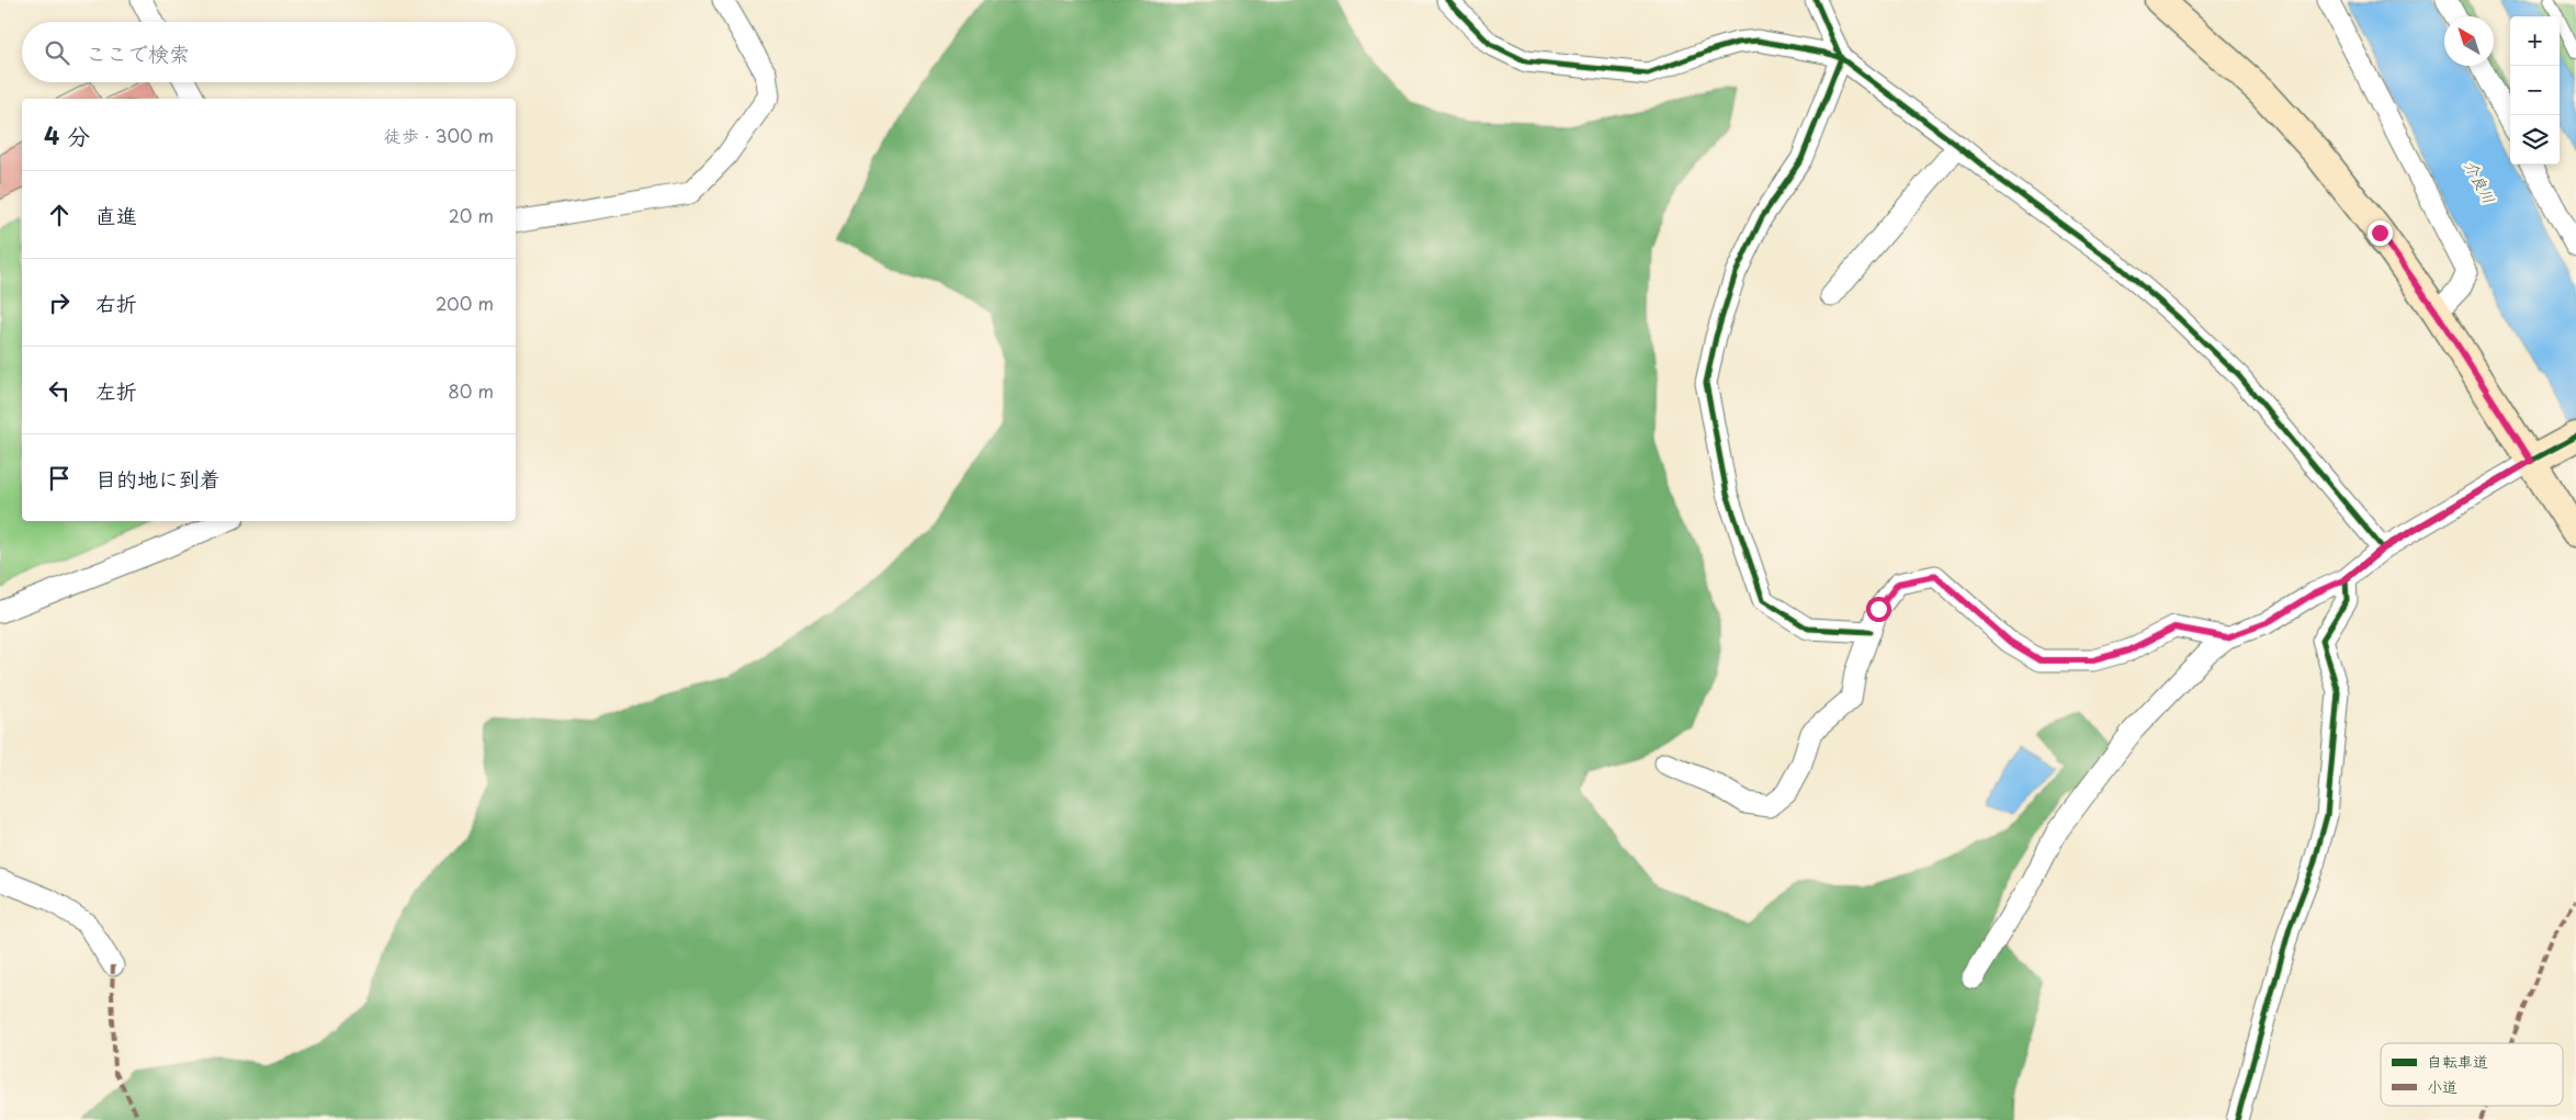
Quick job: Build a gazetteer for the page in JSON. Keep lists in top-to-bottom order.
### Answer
{
  "water": ["介良川"],
  "legend": ["自転車道", "小道"],
  "north": "top left",
  "page": {
    "map_buttons": ["+", "−"],
    "search": "ここで検索",
    "heading": ["4 分", "徒歩 · 300 m"],
    "list": [
      ["直進", "20 m"],
      ["右折", "200 m"],
      ["左折", "80 m"],
      "目的地に到着"
    ]
  }
}
